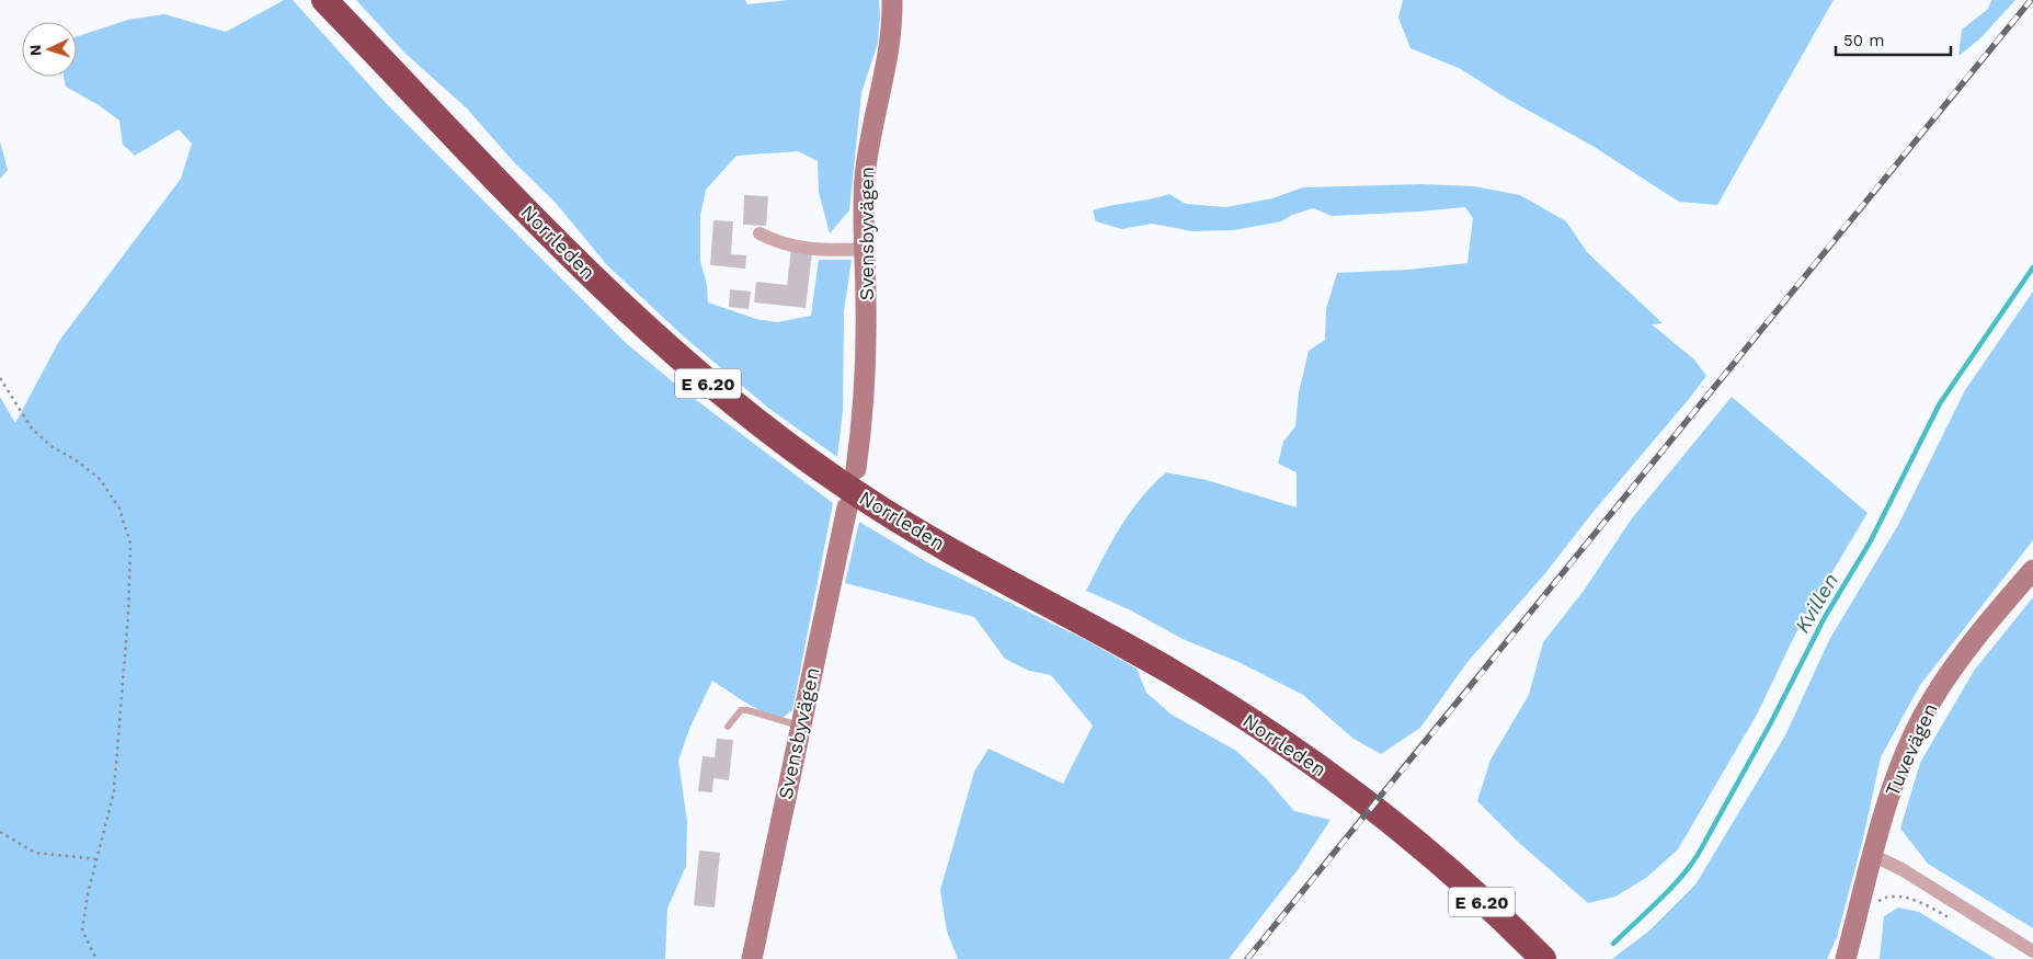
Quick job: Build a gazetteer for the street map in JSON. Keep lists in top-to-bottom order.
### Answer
{
  "streets": {
    "highway": ["Norrleden", "E 6.20"],
    "street": ["Svensbyvägen", "Tuvevägen"]
  },
  "water": ["Kvillen"],
  "scale_bar": "50 m",
  "north": "left"
}
